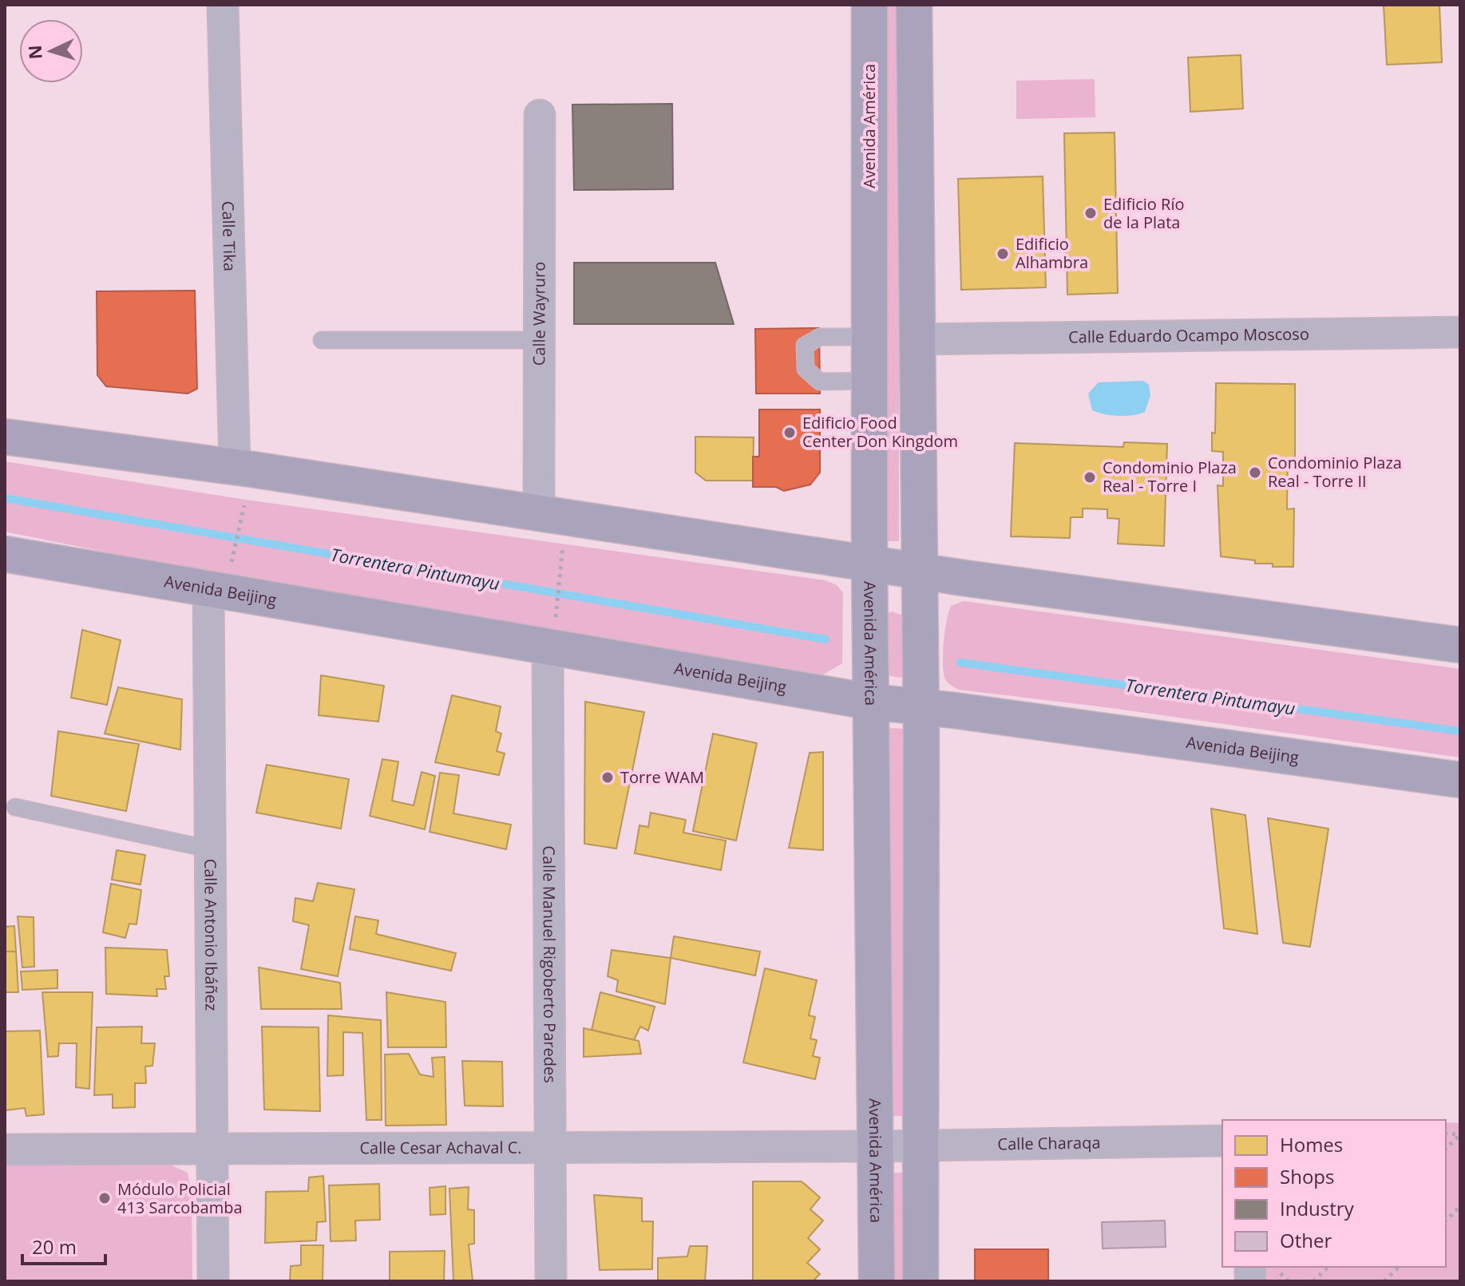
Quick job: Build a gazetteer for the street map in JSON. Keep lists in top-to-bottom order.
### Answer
{
  "streets": {
    "main road": ["Avenida América", "Avenida Beijing"],
    "street": [
      "Calle Tika",
      "Calle Wayruro",
      "Calle Eduardo Ocampo Moscoso",
      "Calle Antonio Ibáñez",
      "Calle Manuel Rigoberto Paredes",
      "Calle Charaqa",
      "Calle Cesar Achaval C."
    ]
  },
  "crossings": [
    ["Avenida América", "Avenida Beijing"],
    ["Avenida América", "Calle Charaqa"],
    ["Avenida América", "Calle Cesar Achaval C."],
    ["Avenida Beijing", "Calle Antonio Ibáñez"],
    ["Avenida Beijing", "Calle Manuel Rigoberto Paredes"],
    ["Calle Antonio Ibáñez", "Calle Cesar Achaval C."],
    ["Calle Manuel Rigoberto Paredes", "Calle Cesar Achaval C."],
    ["Calle Charaqa", "Calle Cesar Achaval C."]
  ],
  "water": ["Torrentera Pintumayu"],
  "places": [
    "Edificio Río de la Plata",
    "Edificio Alhambra",
    "Edificio Food Center Don Kingdom",
    "Condominio Plaza Real - Torre II",
    "Condominio Plaza Real - Torre I",
    "Torre WAM",
    "Módulo Policial 413 Sarcobamba"
  ],
  "legend": [
    "Homes",
    "Shops",
    "Industry",
    "Other"
  ],
  "scale_bar": "20 m",
  "north": "left"
}
